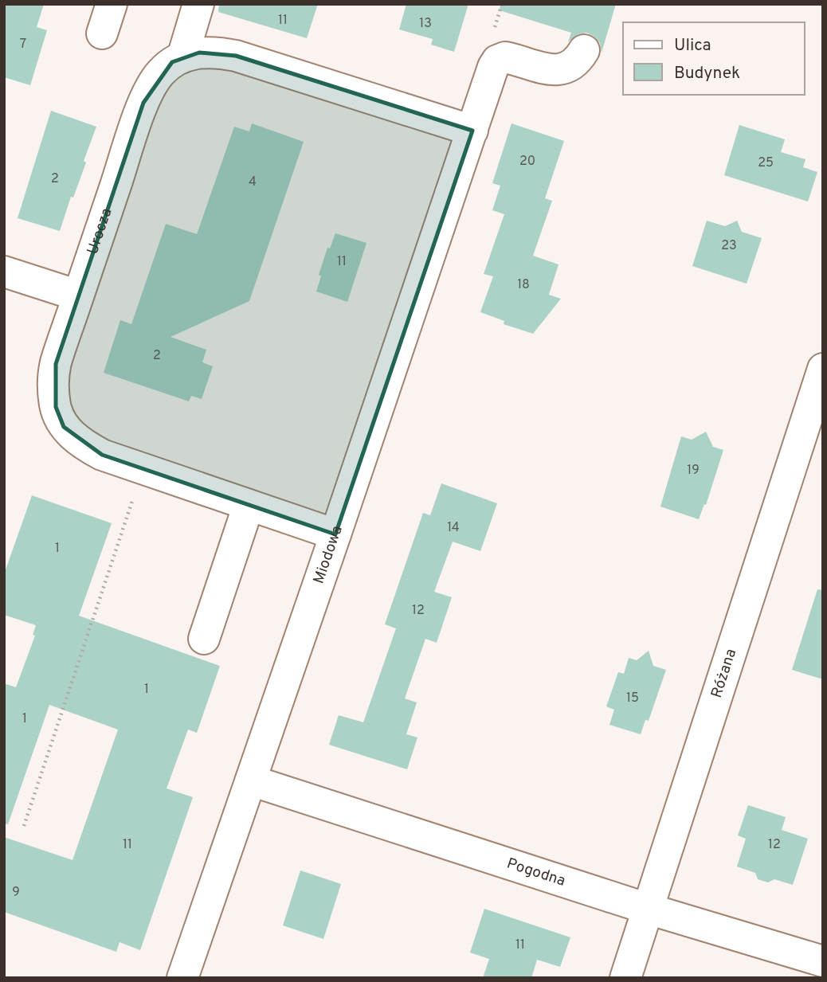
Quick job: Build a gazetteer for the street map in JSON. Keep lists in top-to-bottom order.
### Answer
{
  "streets": {
    "street": [
      "Urocza",
      "Miodowa",
      "Różana",
      "Pogodna"
    ]
  },
  "crossings": [
    ["Urocza", "Miodowa"],
    ["Miodowa", "Pogodna"],
    ["Różana", "Pogodna"]
  ],
  "house_numbers": [
    "11",
    "13",
    "7",
    "20",
    "25",
    "2",
    "4",
    "23",
    "11",
    "18",
    "2",
    "19",
    "14",
    "1",
    "12",
    "1",
    "15",
    "1",
    "11",
    "12",
    "9",
    "11"
  ],
  "legend": ["Ulica", "Budynek"]
}
